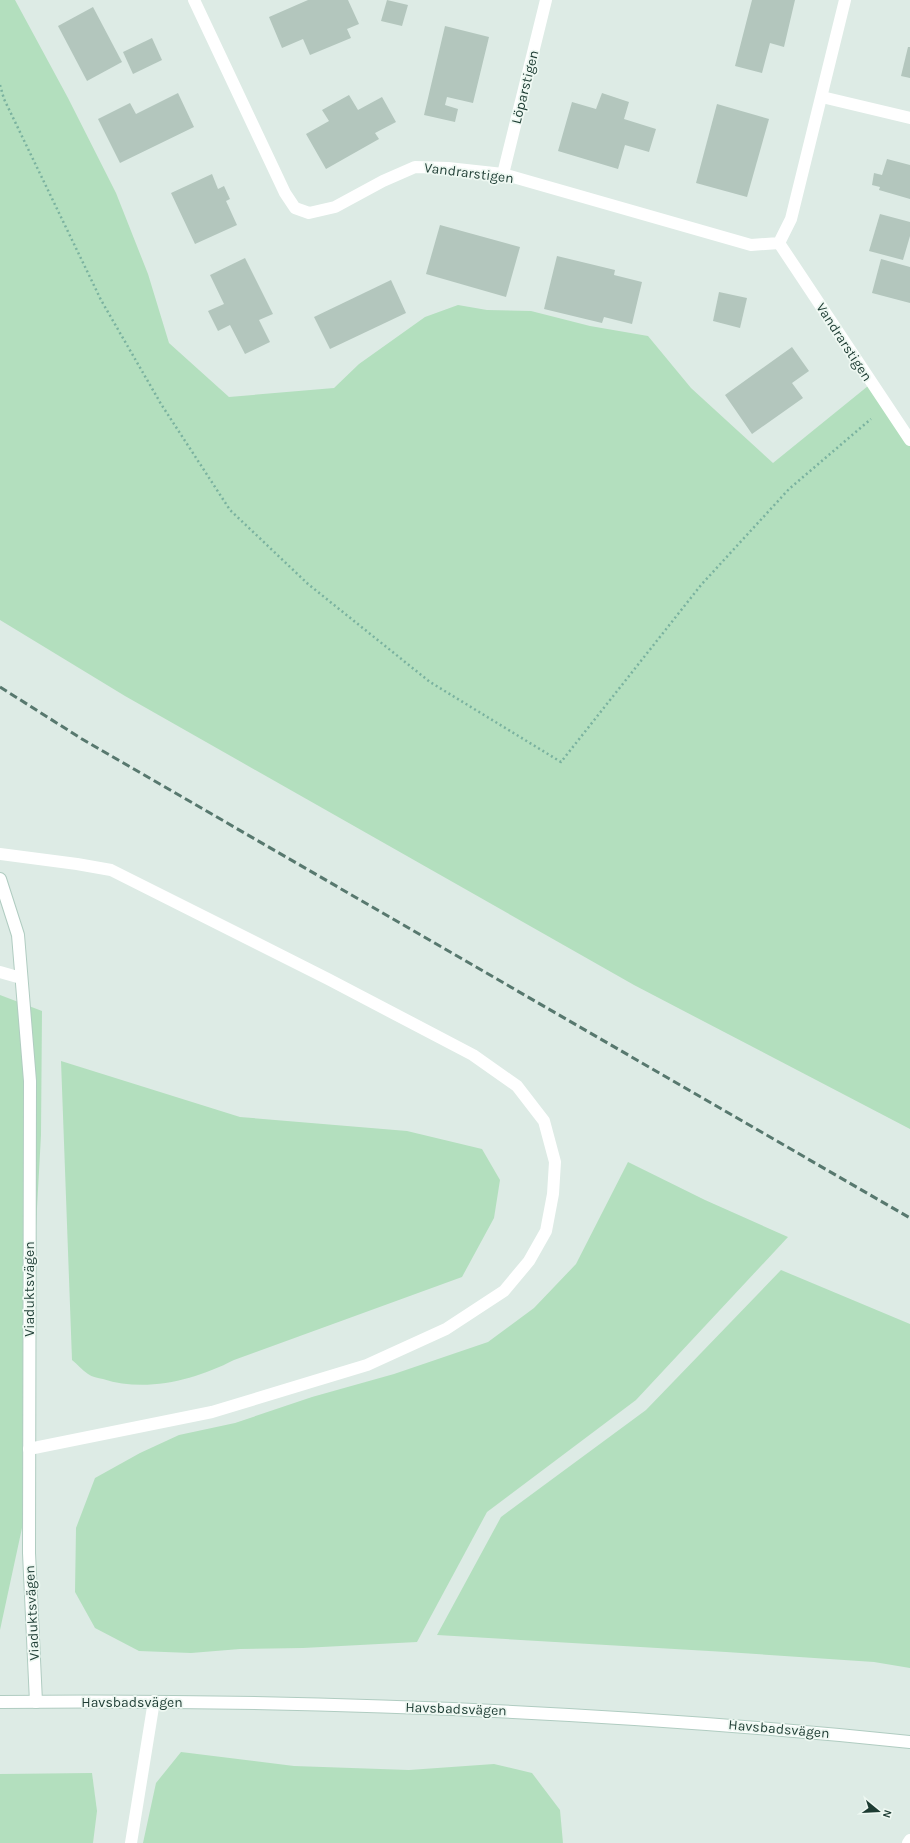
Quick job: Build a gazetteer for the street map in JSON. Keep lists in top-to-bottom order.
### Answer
{
  "streets": {
    "street": [
      "Löparstigen",
      "Vandrarstigen",
      "Viaduktsvägen",
      "Havsbadsvägen"
    ]
  },
  "crossings": [
    ["Löparstigen", "Vandrarstigen"],
    ["Viaduktsvägen", "Havsbadsvägen"]
  ],
  "north": "right"
}
